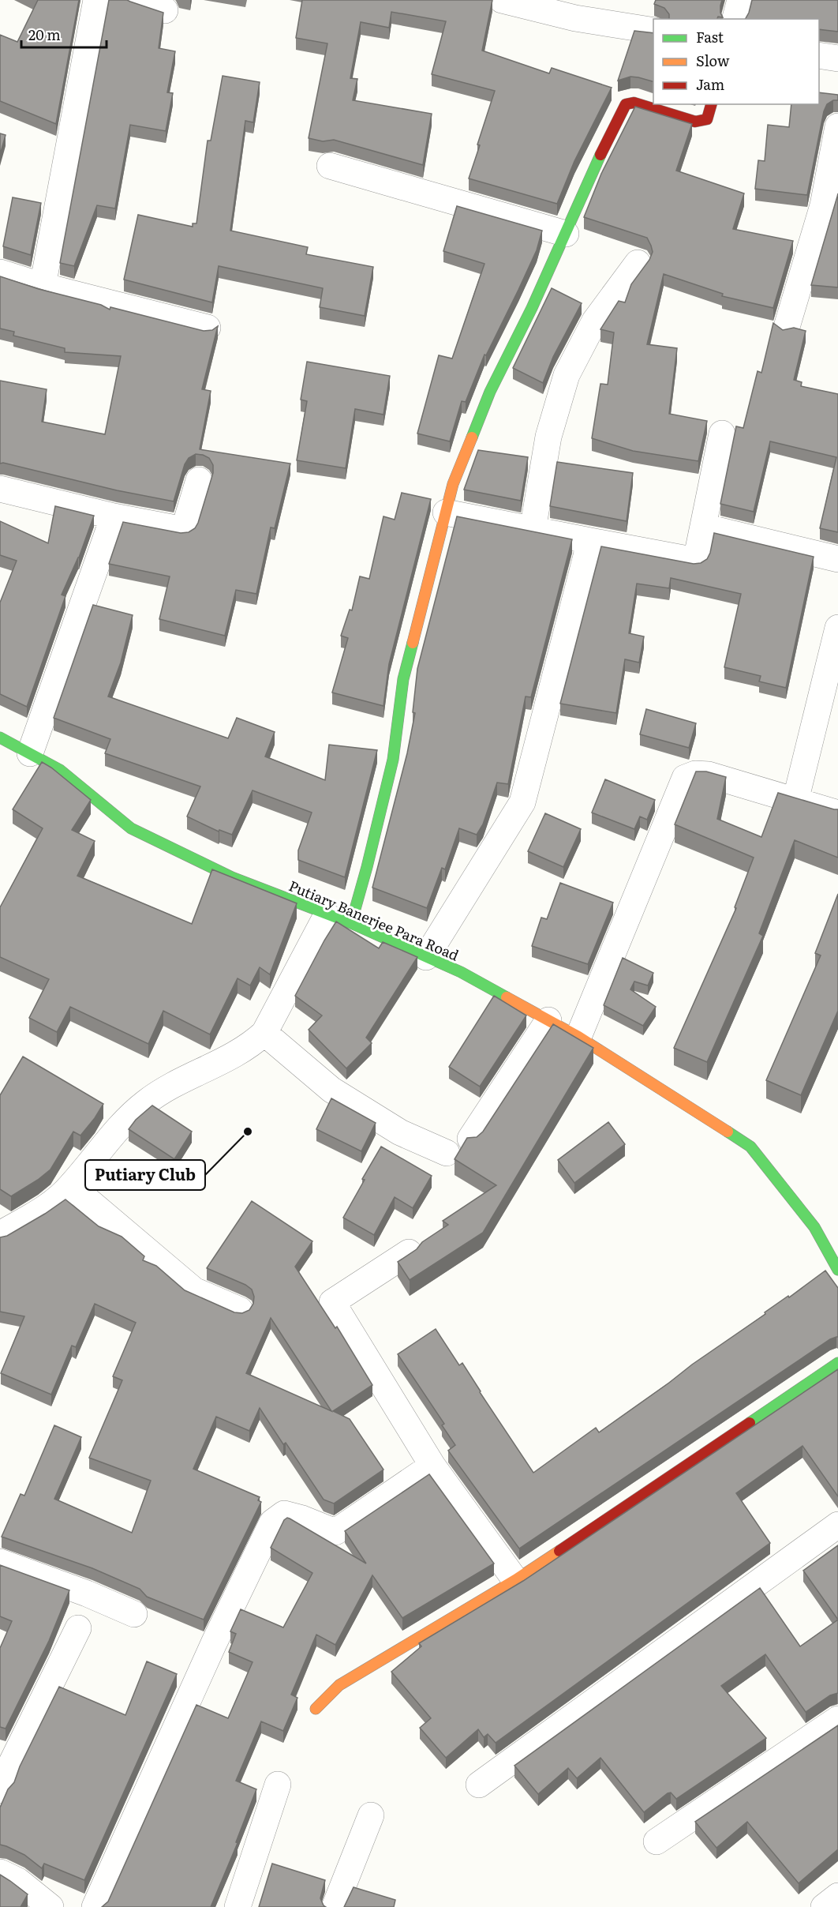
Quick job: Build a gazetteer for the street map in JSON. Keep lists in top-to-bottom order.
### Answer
{
  "streets": {
    "street": ["Putiary Banerjee Para Road"]
  },
  "places": ["Putiary Club"],
  "legend": ["Fast", "Slow", "Jam"],
  "scale_bar": "20 m"
}
